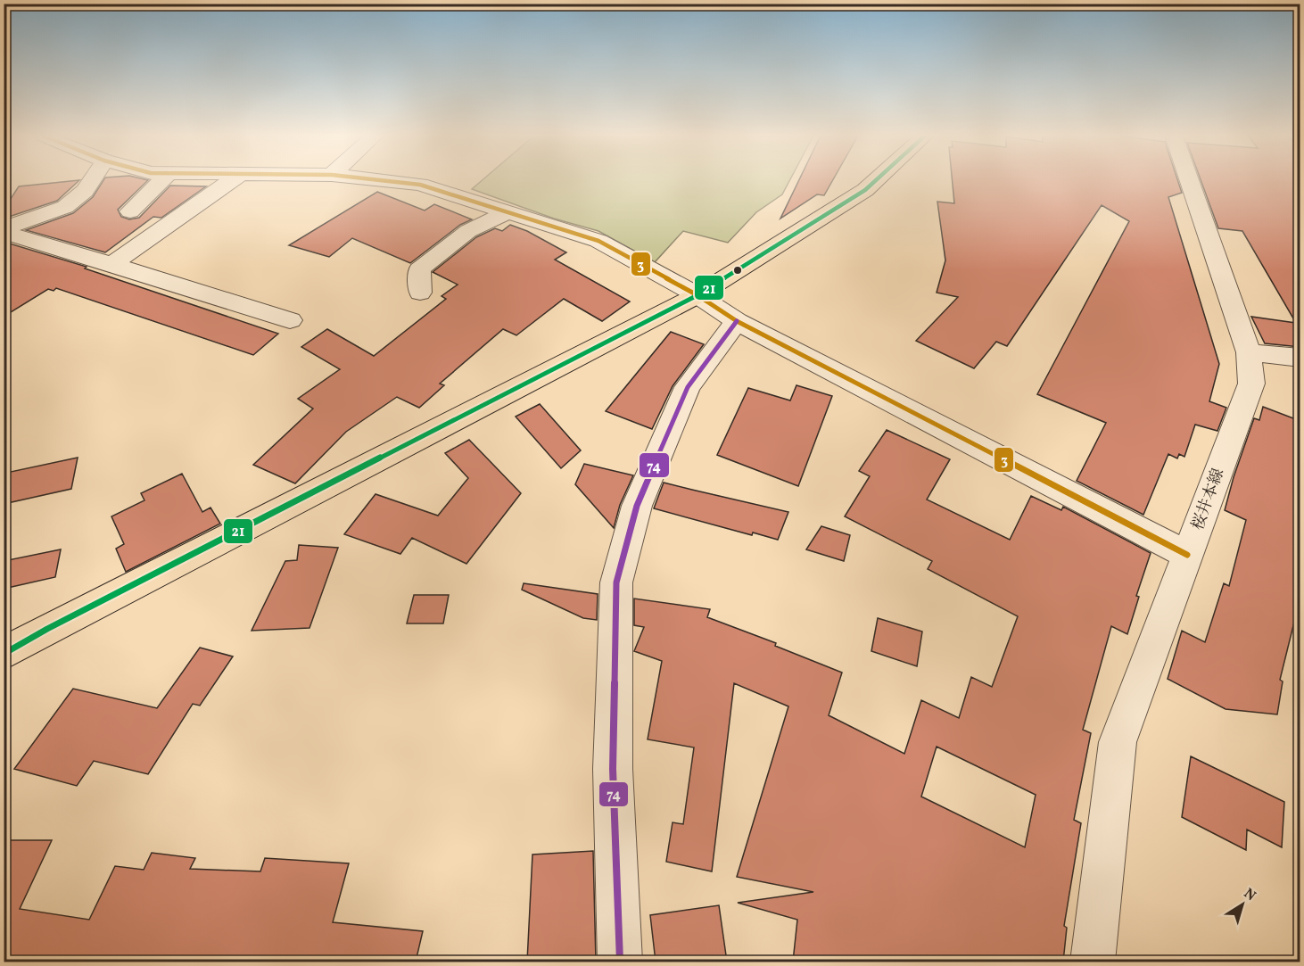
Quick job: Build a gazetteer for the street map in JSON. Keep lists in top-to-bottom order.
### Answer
{
  "streets": {
    "street": ["桜井本線"]
  },
  "lines": ["transit line 3", "transit line 21", "transit line 74"],
  "north": "top right"
}
